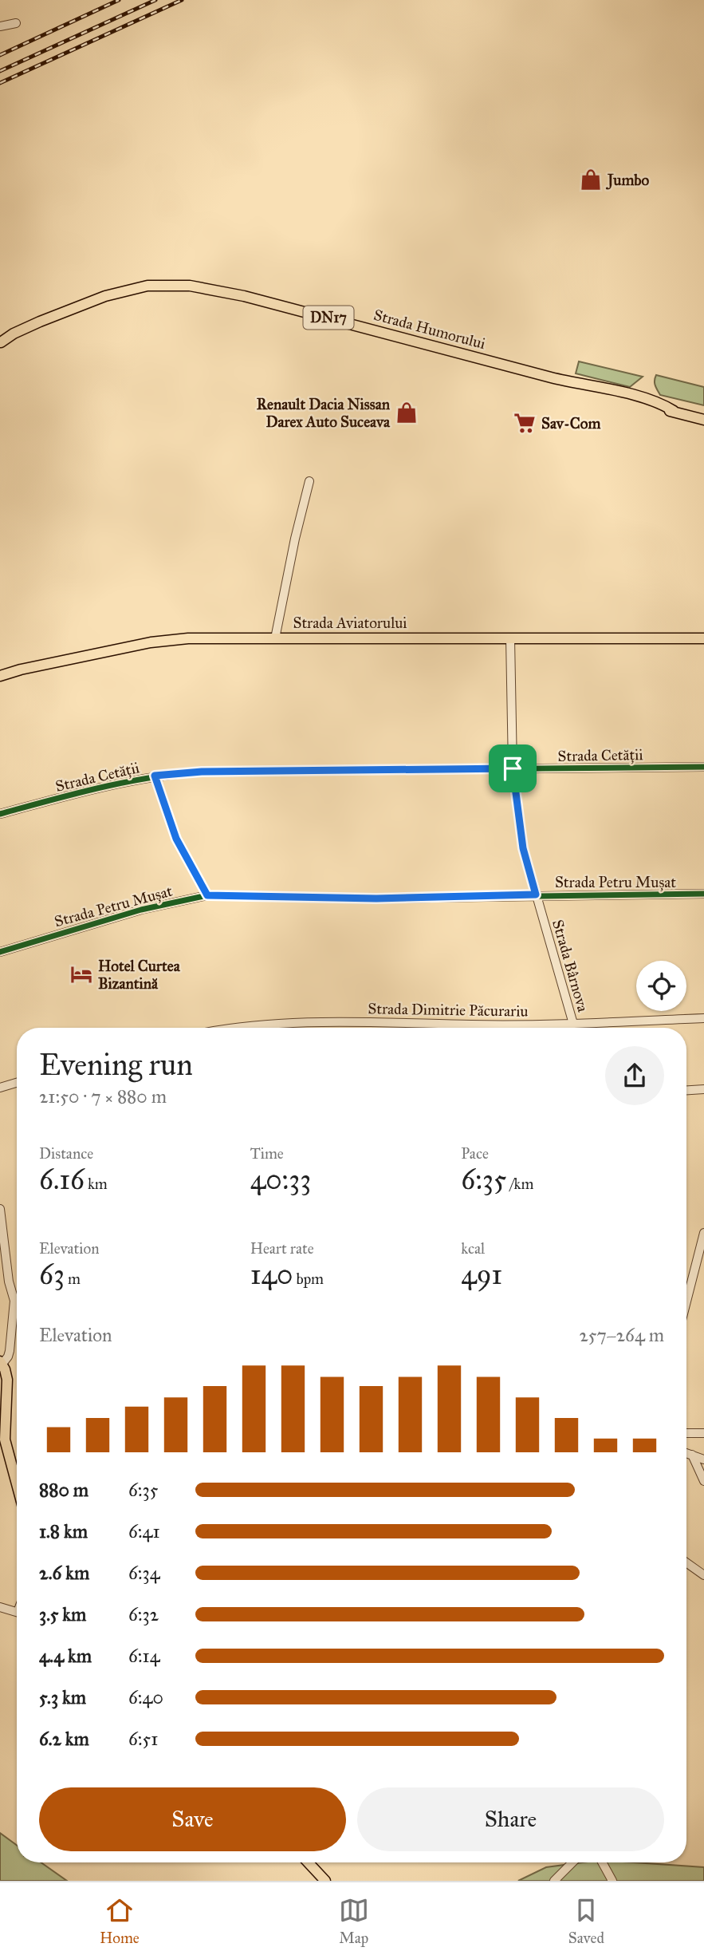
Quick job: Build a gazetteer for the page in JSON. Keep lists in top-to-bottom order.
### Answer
{
  "streets": {
    "main road": ["DN17", "Strada Humorului", "Strada Aviatorului"],
    "street": [
      "Strada Cetății",
      "Strada Petru Mușat",
      "Strada Bârnova",
      "Strada Dimitrie Păcurariu"
    ]
  },
  "crossings": [
    ["Strada Aviatorului", "Strada Bârnova"],
    ["Strada Cetății", "Strada Bârnova"],
    ["Strada Petru Mușat", "Strada Bârnova"],
    ["Strada Bârnova", "Strada Dimitrie Păcurariu"]
  ],
  "places": {
    "shop": ["Jumbo", "Renault Dacia Nissan Darex Auto Suceava"],
    "supermarket": ["Sav-Com"],
    "hotel": ["Hotel Curtea Bizantină"]
  },
  "page": {
    "heading": ["Evening run", "21:50 · 7 × 880 m"],
    "stats": [
      ["Distance", "6.16 km"],
      ["Time", "40:33"],
      ["Pace", "6:35 /km"],
      ["Elevation", "63 m"],
      ["Heart rate", "140 bpm"],
      ["kcal", "491"]
    ],
    "chart": ["Elevation", "257–264 m"],
    "list": [
      {
        "name": "880 m",
        "note": "6:35"
      },
      {
        "name": "1.8 km",
        "note": "6:41"
      },
      {
        "name": "2.6 km",
        "note": "6:34"
      },
      {
        "name": "3.5 km",
        "note": "6:32"
      },
      {
        "name": "4.4 km",
        "note": "6:14"
      },
      {
        "name": "5.3 km",
        "note": "6:40"
      },
      {
        "name": "6.2 km",
        "note": "6:51"
      }
    ],
    "buttons": ["Save", "Share"],
    "tabs": ["Home", "Map", "Saved"]
  }
}
